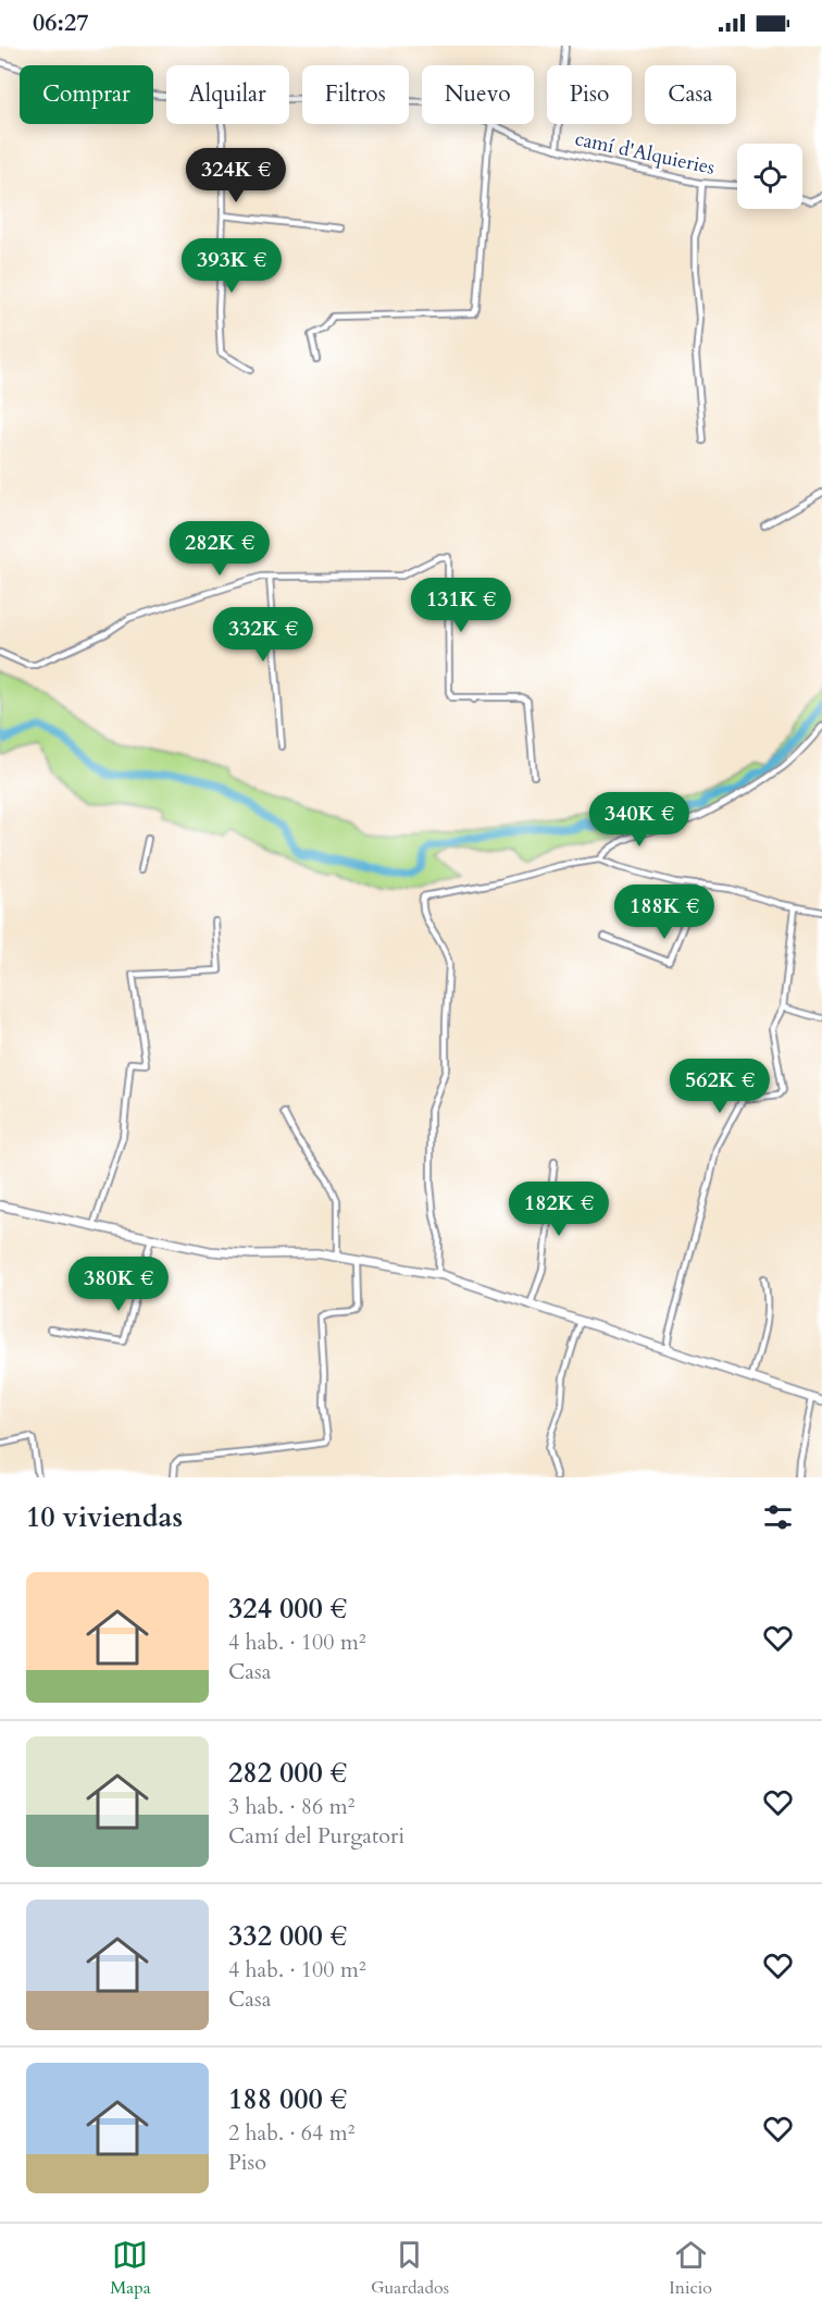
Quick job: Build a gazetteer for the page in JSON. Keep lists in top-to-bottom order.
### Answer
{
  "streets": {
    "street": ["camí d'Alquieries"]
  },
  "page": {
    "status": "06:27",
    "chip": [
      "Comprar",
      "Alquilar",
      "Filtros",
      "Nuevo",
      "Piso",
      "Casa"
    ],
    "price": [
      "324K €",
      "393K €",
      "282K €",
      "131K €",
      "332K €",
      "340K €",
      "188K €",
      "562K €",
      "182K €",
      "380K €"
    ],
    "heading": "10 viviendas",
    "list": [
      {
        "name": "324 000 €",
        "note": "4 hab. · 100 m² · Casa"
      },
      {
        "name": "282 000 €",
        "note": "3 hab. · 86 m² · Camí del Purgatori"
      },
      {
        "name": "332 000 €",
        "note": "4 hab. · 100 m² · Casa"
      },
      {
        "name": "188 000 €",
        "note": "2 hab. · 64 m² · Piso"
      }
    ],
    "tabs": ["Mapa", "Guardados", "Inicio"]
  }
}
